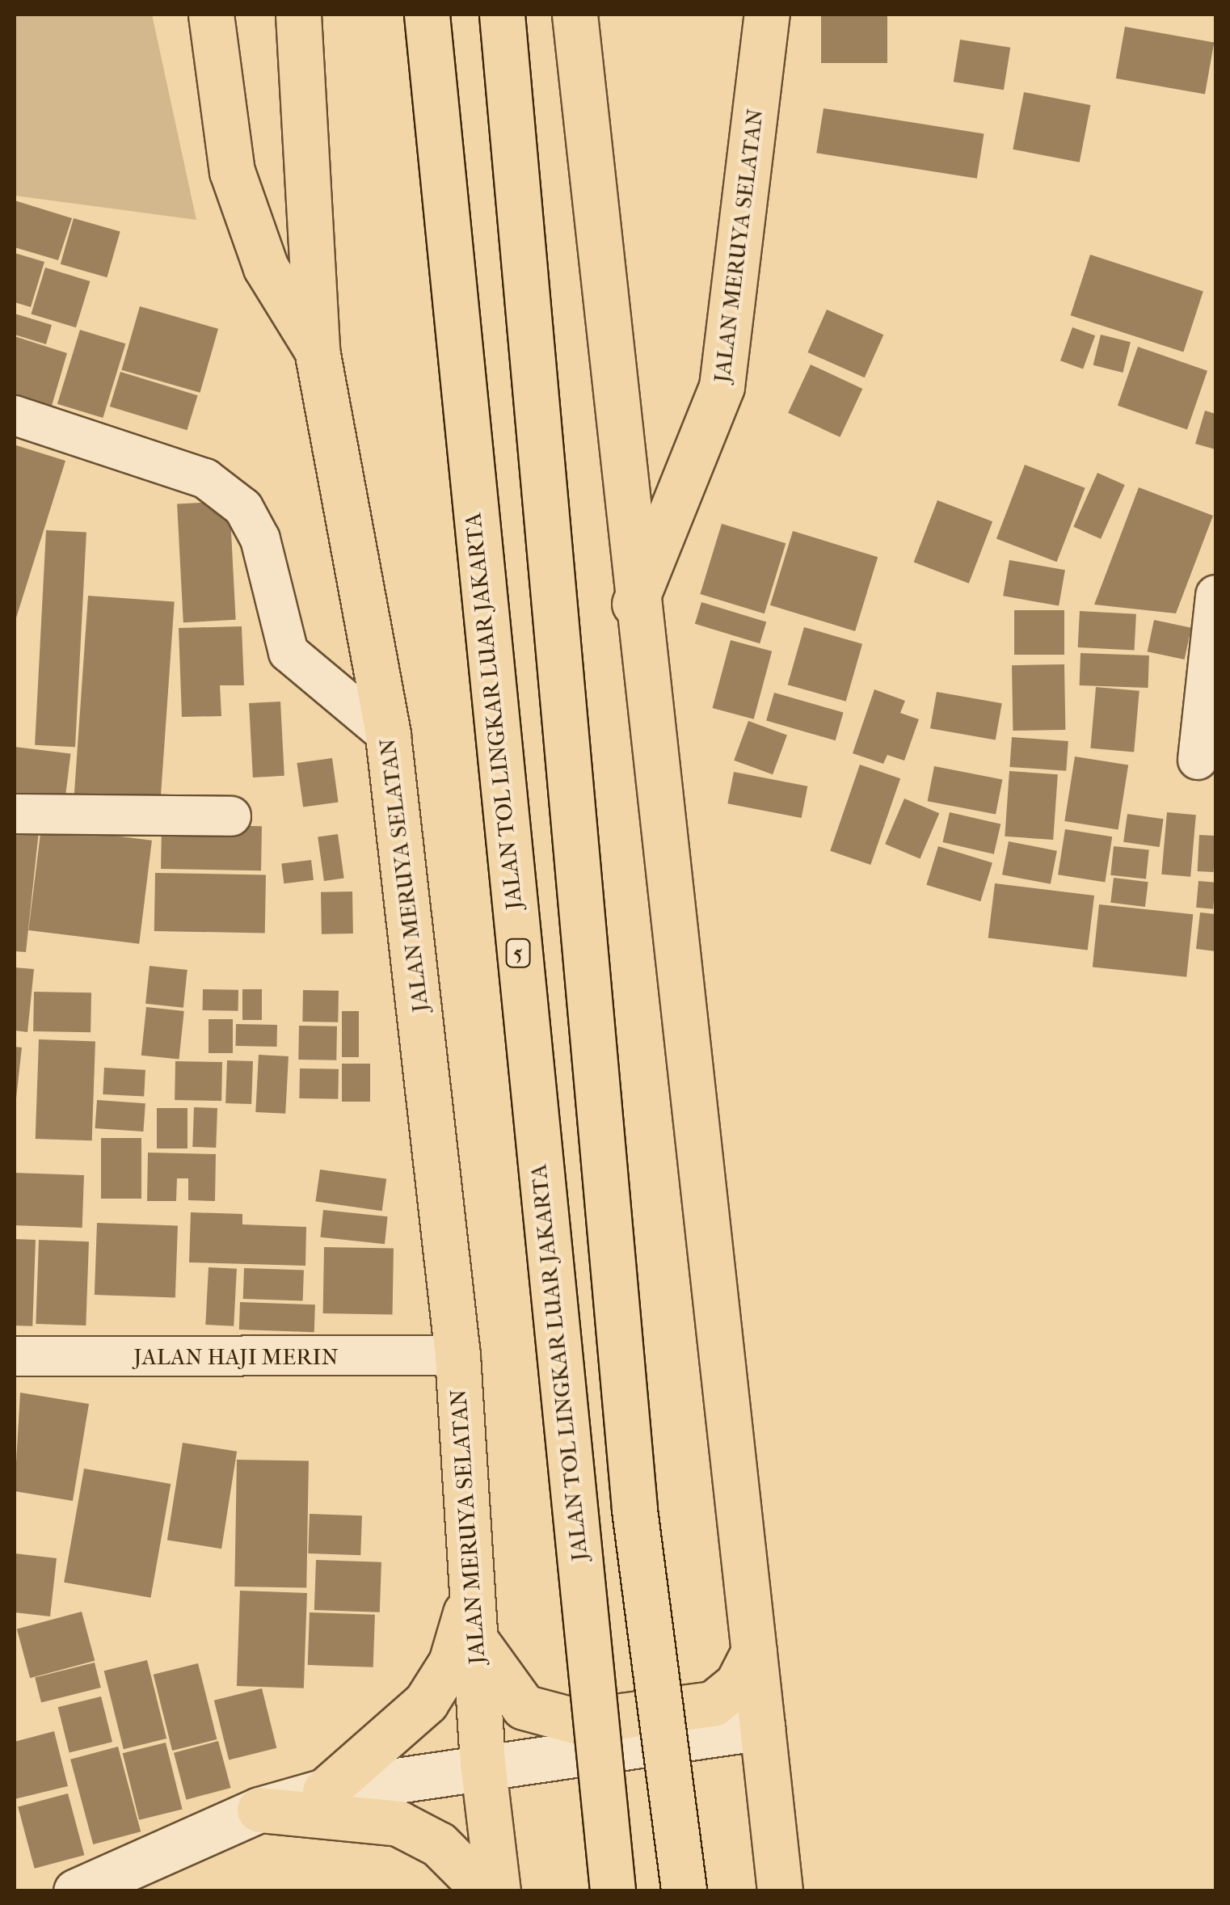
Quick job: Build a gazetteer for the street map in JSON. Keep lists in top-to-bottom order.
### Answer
{
  "streets": {
    "main road": ["JALAN MERUYA SELATAN", "JALAN TOL LINGKAR LUAR JAKARTA", "5"],
    "street": ["JALAN HAJI MERIN"]
  },
  "crossings": [
    ["JALAN MERUYA SELATAN", "JALAN HAJI MERIN"]
  ]
}
